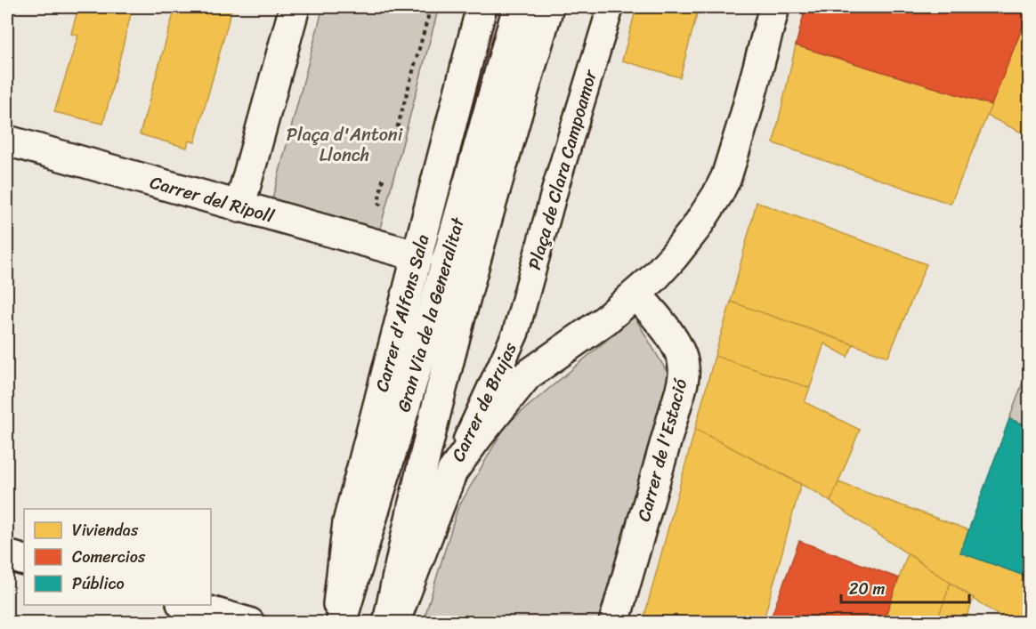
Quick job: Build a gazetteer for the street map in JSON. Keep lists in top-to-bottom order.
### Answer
{
  "streets": {
    "street": [
      "Carrer del Ripoll",
      "Carrer d'Alfons Sala",
      "Gran Via de la Generalitat",
      "Carrer de Brujas",
      "Carrer de l'Estació"
    ],
    "lane": ["Plaça de Clara Campoamor"]
  },
  "crossings": [
    ["Plaça de Clara Campoamor", "Carrer de Brujas"],
    ["Carrer del Ripoll", "Carrer d'Alfons Sala"],
    ["Carrer de Brujas", "Carrer de l'Estació"]
  ],
  "parks": ["Plaça d'Antoni Llonch"],
  "legend": ["Viviendas", "Comercios", "Público"],
  "scale_bar": "20 m"
}
